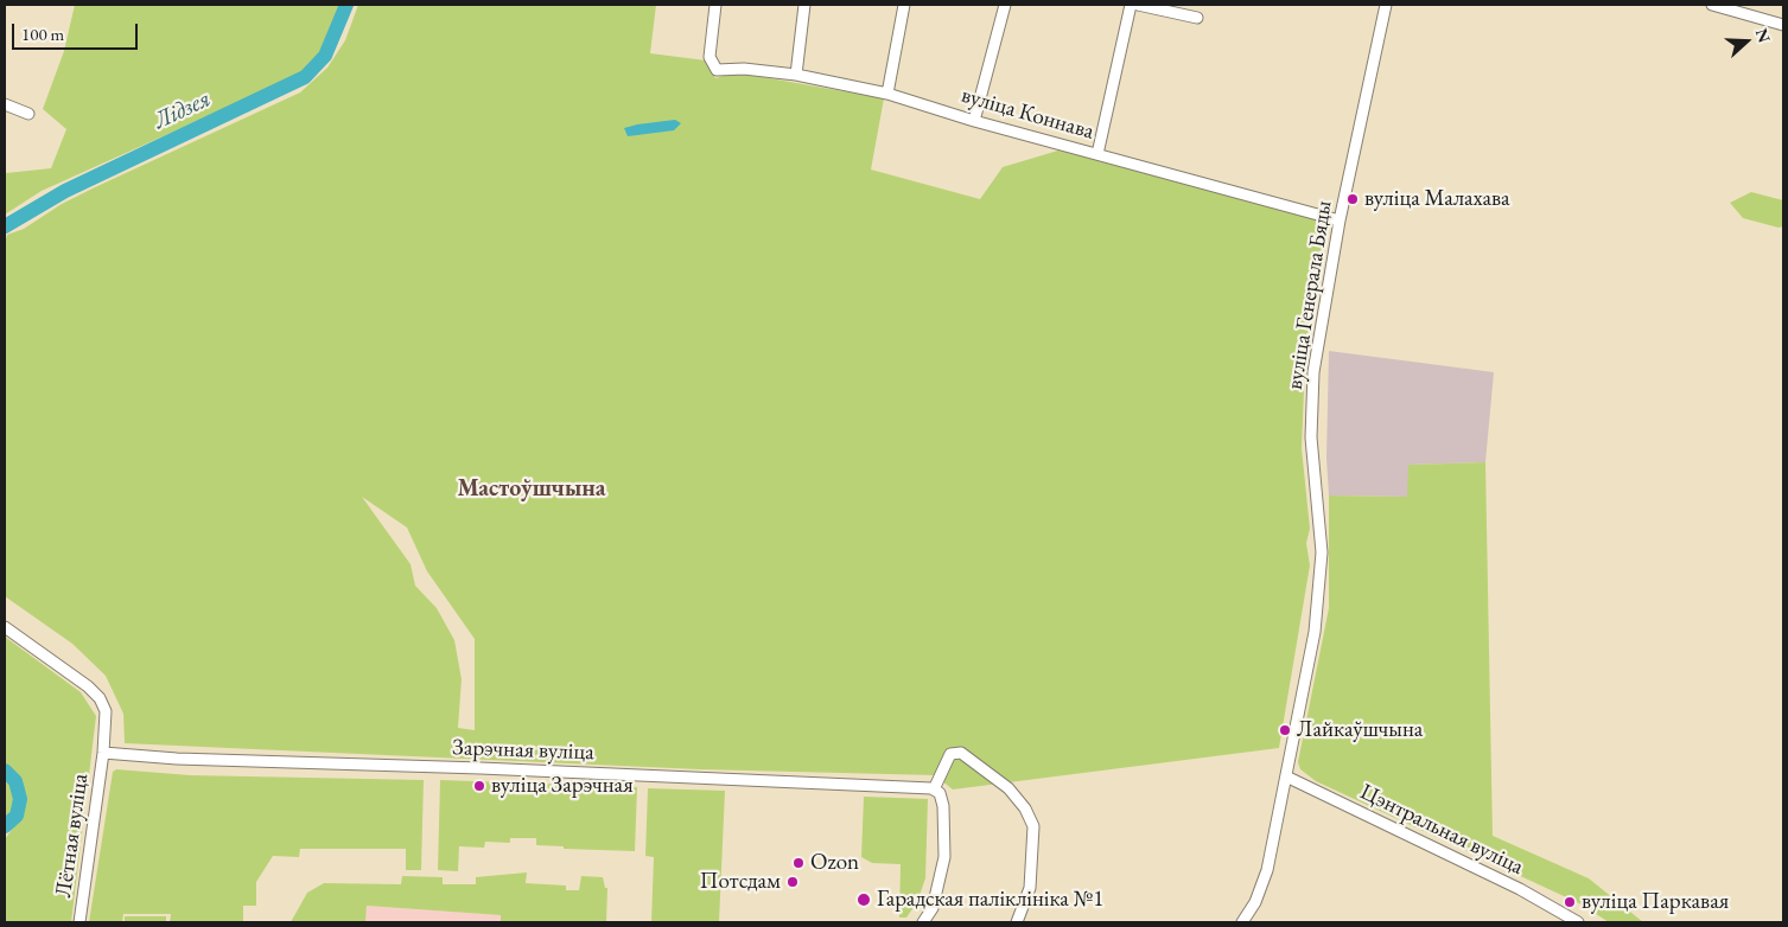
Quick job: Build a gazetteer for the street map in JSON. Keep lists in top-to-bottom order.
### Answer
{
  "streets": {
    "street": [
      "вуліца Коннава",
      "вуліца Генерала Бяды",
      "Зарэчная вуліца",
      "Цэнтральная вуліца",
      "Лётная вуліца"
    ]
  },
  "crossings": [
    ["вуліца Коннава", "вуліца Генерала Бяды"],
    ["вуліца Генерала Бяды", "Цэнтральная вуліца"],
    ["Зарэчная вуліца", "Лётная вуліца"]
  ],
  "districts": ["Мастоўшчына"],
  "water": ["Лідзея"],
  "places": [
    "вуліца Малахава",
    "Лайкаўшчына",
    "вуліца Зарэчная",
    "Ozon",
    "Потсдам",
    "Гарадская паліклініка №1",
    "вуліца Паркавая"
  ],
  "scale_bar": "100 m",
  "north": "right"
}
